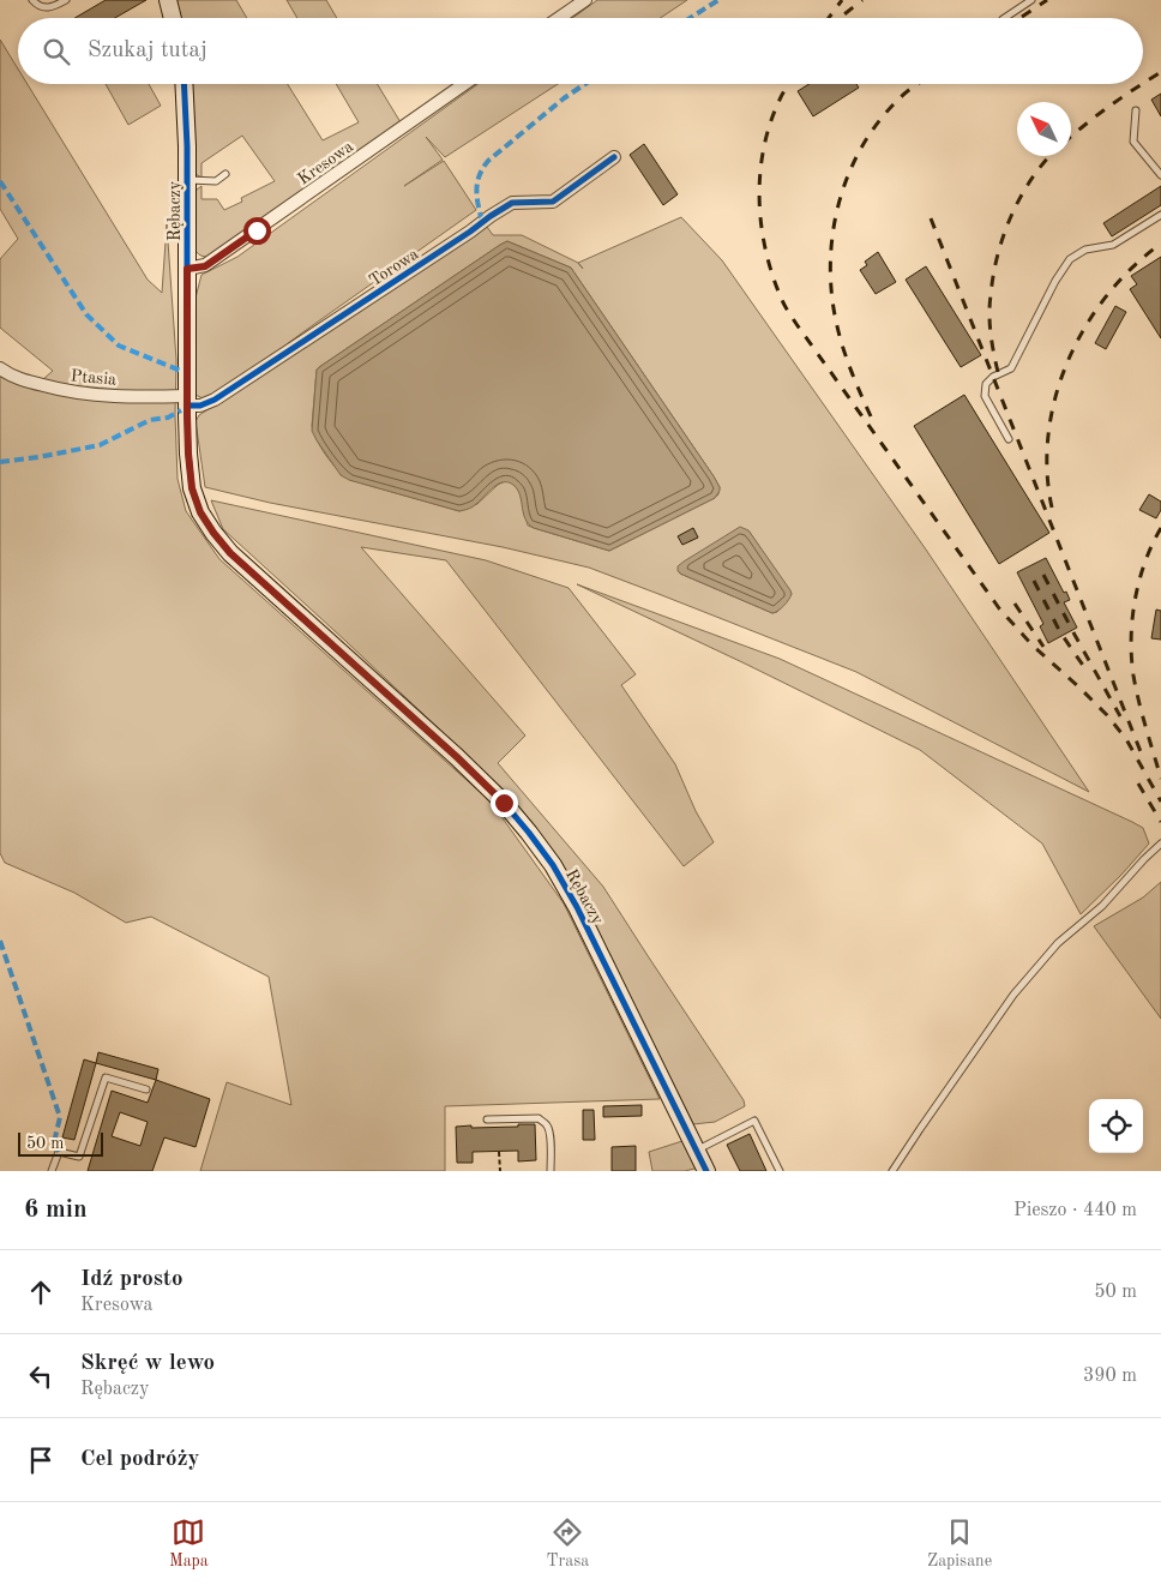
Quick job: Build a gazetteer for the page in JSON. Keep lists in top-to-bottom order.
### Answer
{
  "streets": {
    "street": [
      "Kresowa",
      "Rębaczy",
      "Torowa",
      "Ptasia"
    ]
  },
  "crossings": [
    ["Kresowa", "Rębaczy"],
    ["Rębaczy", "Torowa"],
    ["Rębaczy", "Ptasia"],
    ["Torowa", "Ptasia"]
  ],
  "scale_bar": "50 m",
  "north": "top left",
  "page": {
    "search": "Szukaj tutaj",
    "scale": "50 m",
    "heading": ["6 min", "Pieszo · 440 m"],
    "list": [
      ["Idź prosto", "Kresowa", "50 m"],
      ["Skręć w lewo", "Rębaczy", "390 m"],
      "Cel podróży"
    ],
    "nav": ["Mapa", "Trasa", "Zapisane"]
  }
}
